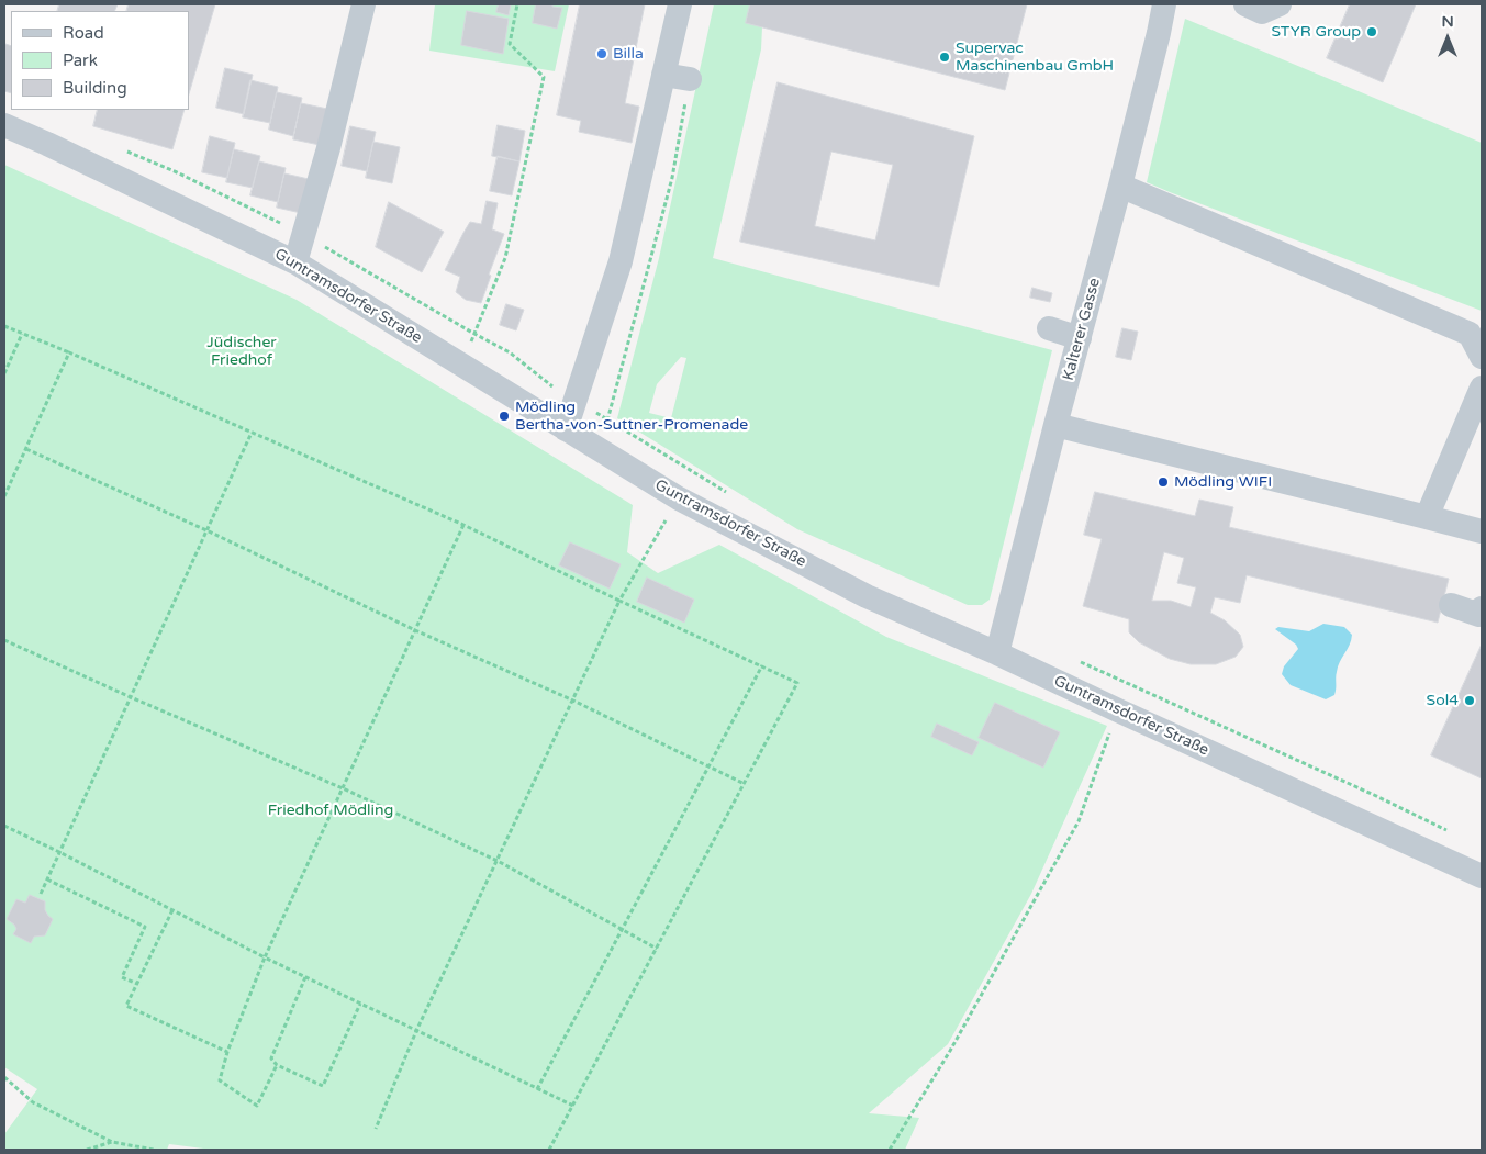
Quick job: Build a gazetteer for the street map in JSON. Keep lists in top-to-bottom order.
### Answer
{
  "streets": {
    "street": ["Guntramsdorfer Straße", "Kalterer Gasse"]
  },
  "crossings": [
    ["Guntramsdorfer Straße", "Kalterer Gasse"]
  ],
  "parks": ["Jüdischer Friedhof", "Friedhof Mödling"],
  "places": [
    "STYR Group",
    "Billa",
    "Supervac Maschinenbau GmbH",
    "Mödling Bertha-von-Suttner-Promenade",
    "Mödling WIFI",
    "Sol4"
  ],
  "legend": ["Road", "Park", "Building"],
  "north": "top"
}
